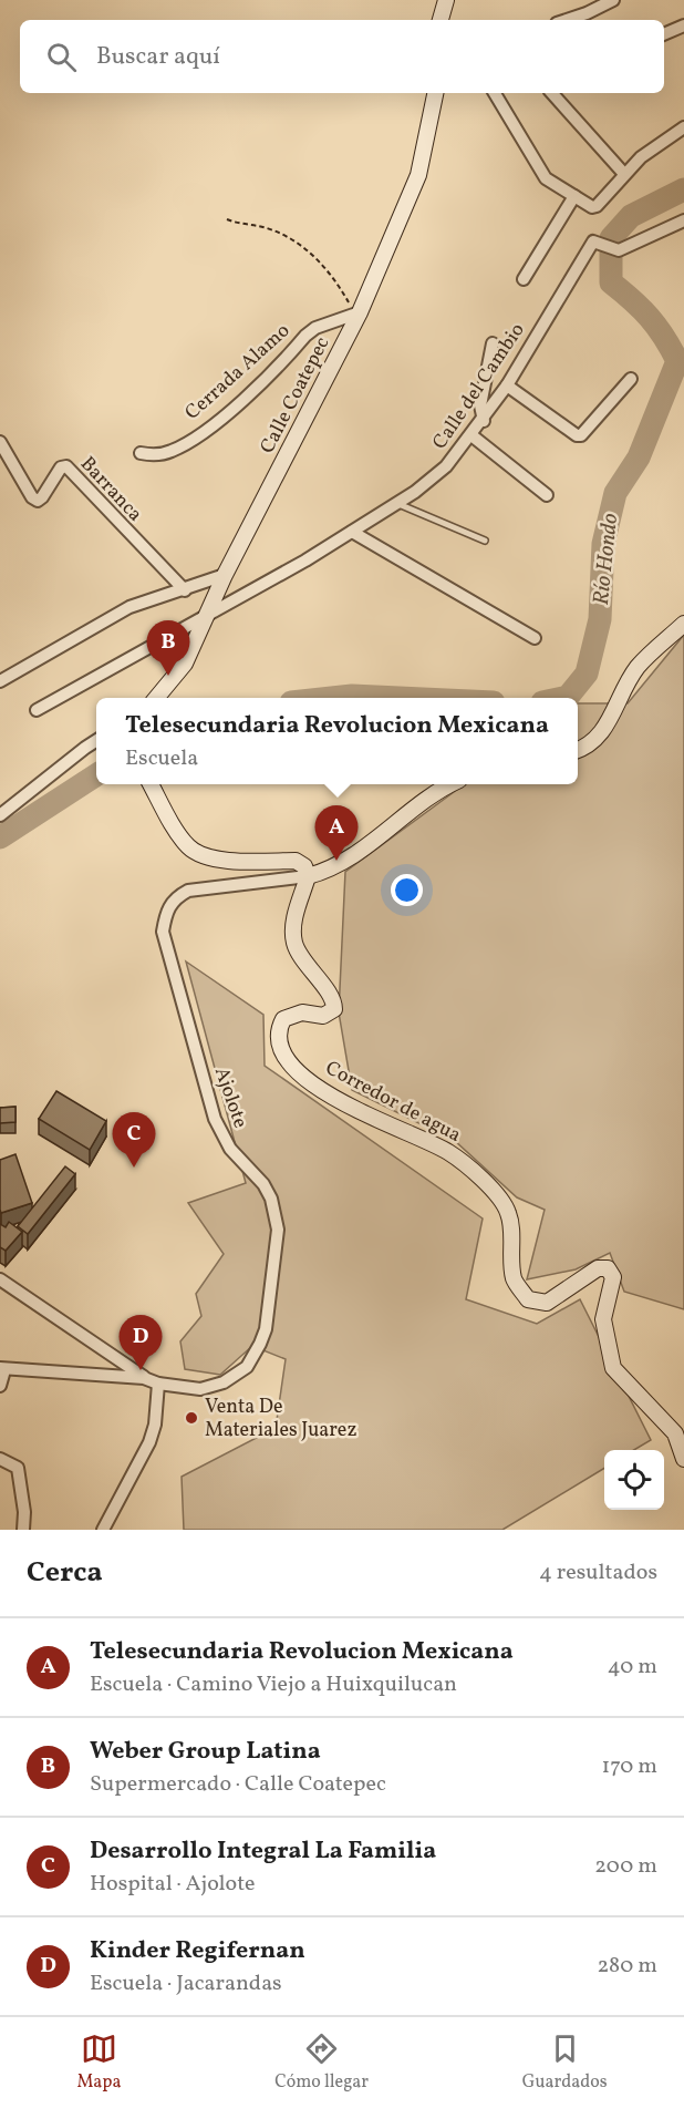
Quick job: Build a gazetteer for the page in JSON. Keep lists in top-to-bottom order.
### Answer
{
  "streets": {
    "main road": ["Calle Coatepec", "Corredor de agua"],
    "street": [
      "Cerrada Alamo",
      "Calle del Cambio",
      "Barranca",
      "Ajolote"
    ]
  },
  "crossings": [
    ["Cerrada Alamo", "Calle Coatepec"],
    ["Calle del Cambio", "Calle Coatepec"],
    ["Ajolote", "Corredor de agua"]
  ],
  "water": ["Río Hondo"],
  "places": ["Venta De Materiales Juarez"],
  "page": {
    "search": "Buscar aquí",
    "pins": [
      "B",
      "A",
      "C",
      "D"
    ],
    "popup": ["Telesecundaria Revolucion Mexicana", "Escuela"],
    "heading": ["Cerca", "4 resultados"],
    "list": [
      {
        "mark": "A",
        "name": "Telesecundaria Revolucion Mexicana",
        "note": "Escuela · Camino Viejo a Huixquilucan",
        "value": "40 m"
      },
      {
        "mark": "B",
        "name": "Weber Group Latina",
        "note": "Supermercado · Calle Coatepec",
        "value": "170 m"
      },
      {
        "mark": "C",
        "name": "Desarrollo Integral La Familia",
        "note": "Hospital · Ajolote",
        "value": "200 m"
      },
      {
        "mark": "D",
        "name": "Kinder Regifernan",
        "note": "Escuela · Jacarandas",
        "value": "280 m"
      }
    ],
    "nav": ["Mapa", "Cómo llegar", "Guardados"]
  }
}
